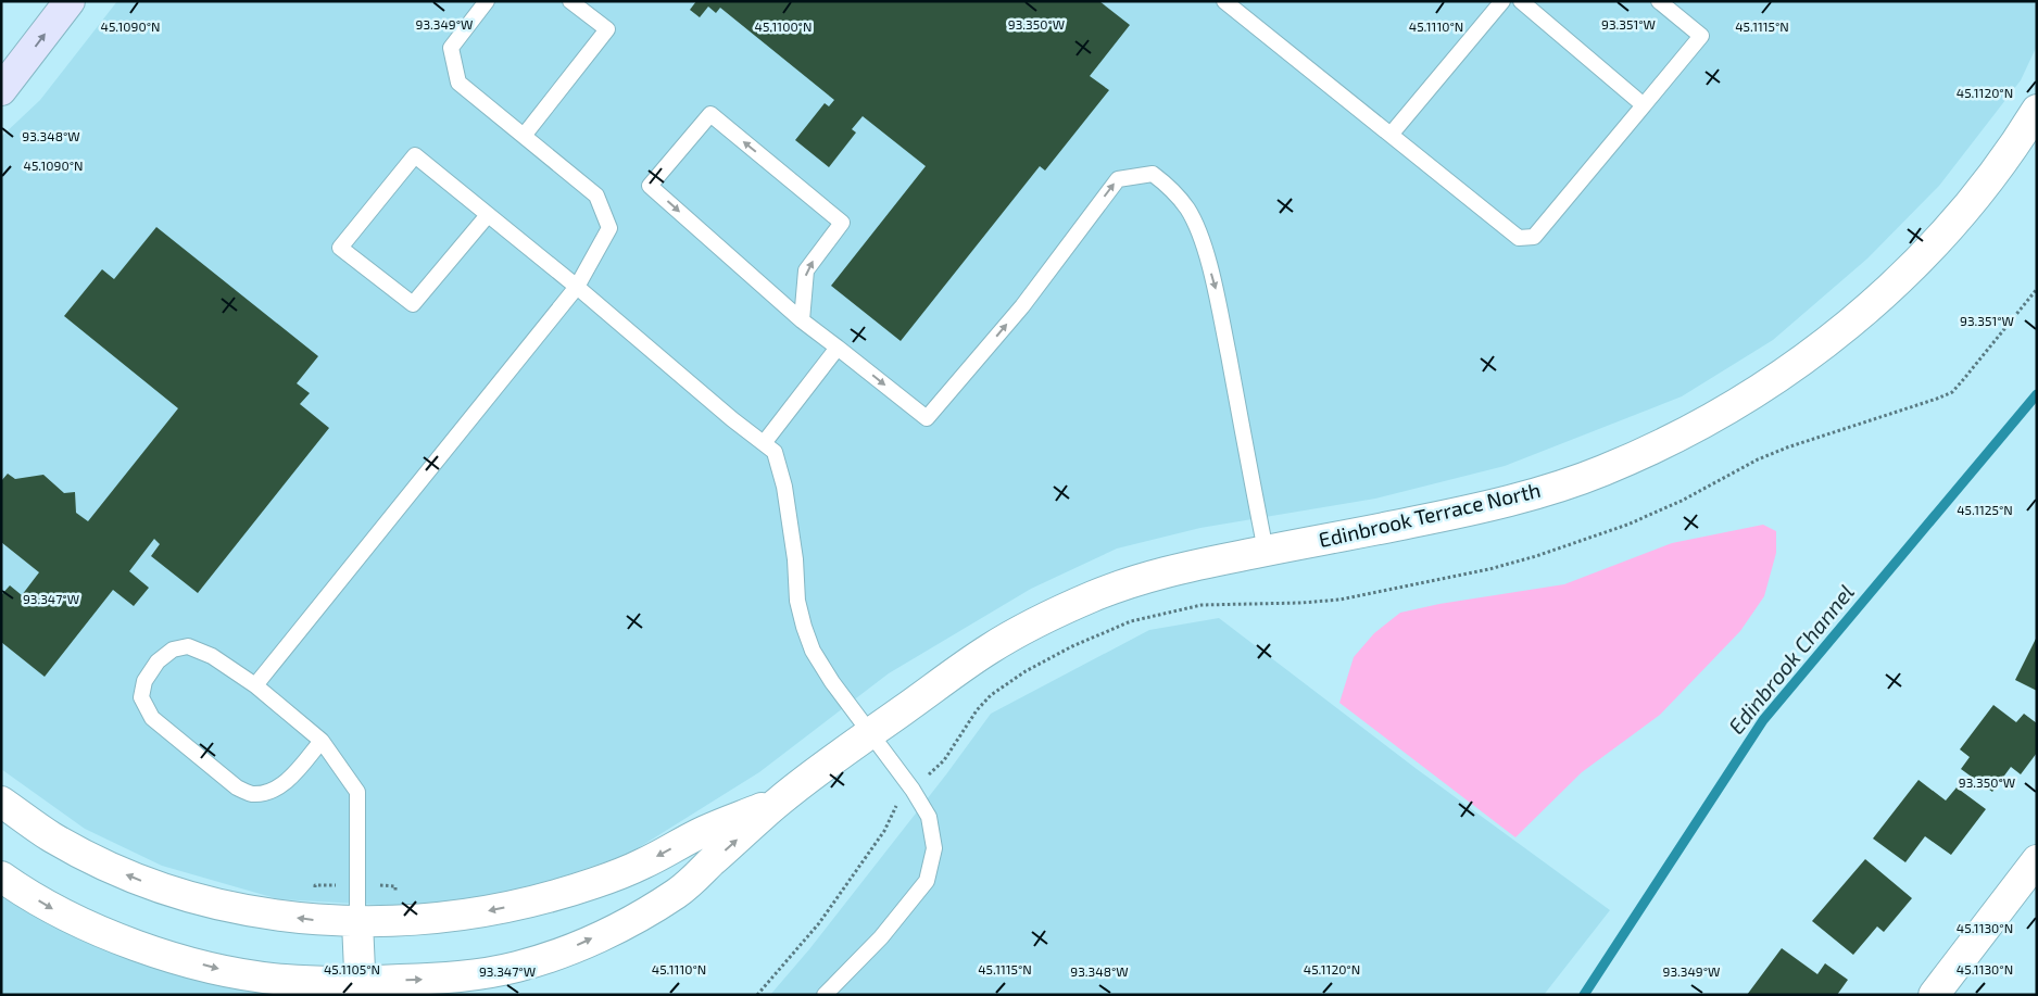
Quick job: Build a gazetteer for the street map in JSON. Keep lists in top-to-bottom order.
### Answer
{
  "streets": {
    "street": ["Edinbrook Terrace North"]
  },
  "water": ["Edinbrook Channel"],
  "coordinates": [
    "93.349°W",
    "93.350°W",
    "93.351°W",
    "45.1115°N",
    "45.1090°N",
    "45.1100°N",
    "45.1110°N",
    "45.1120°N",
    "93.348°W",
    "45.1125°N",
    "93.347°W",
    "45.1130°N",
    "45.1105°N"
  ]
}
